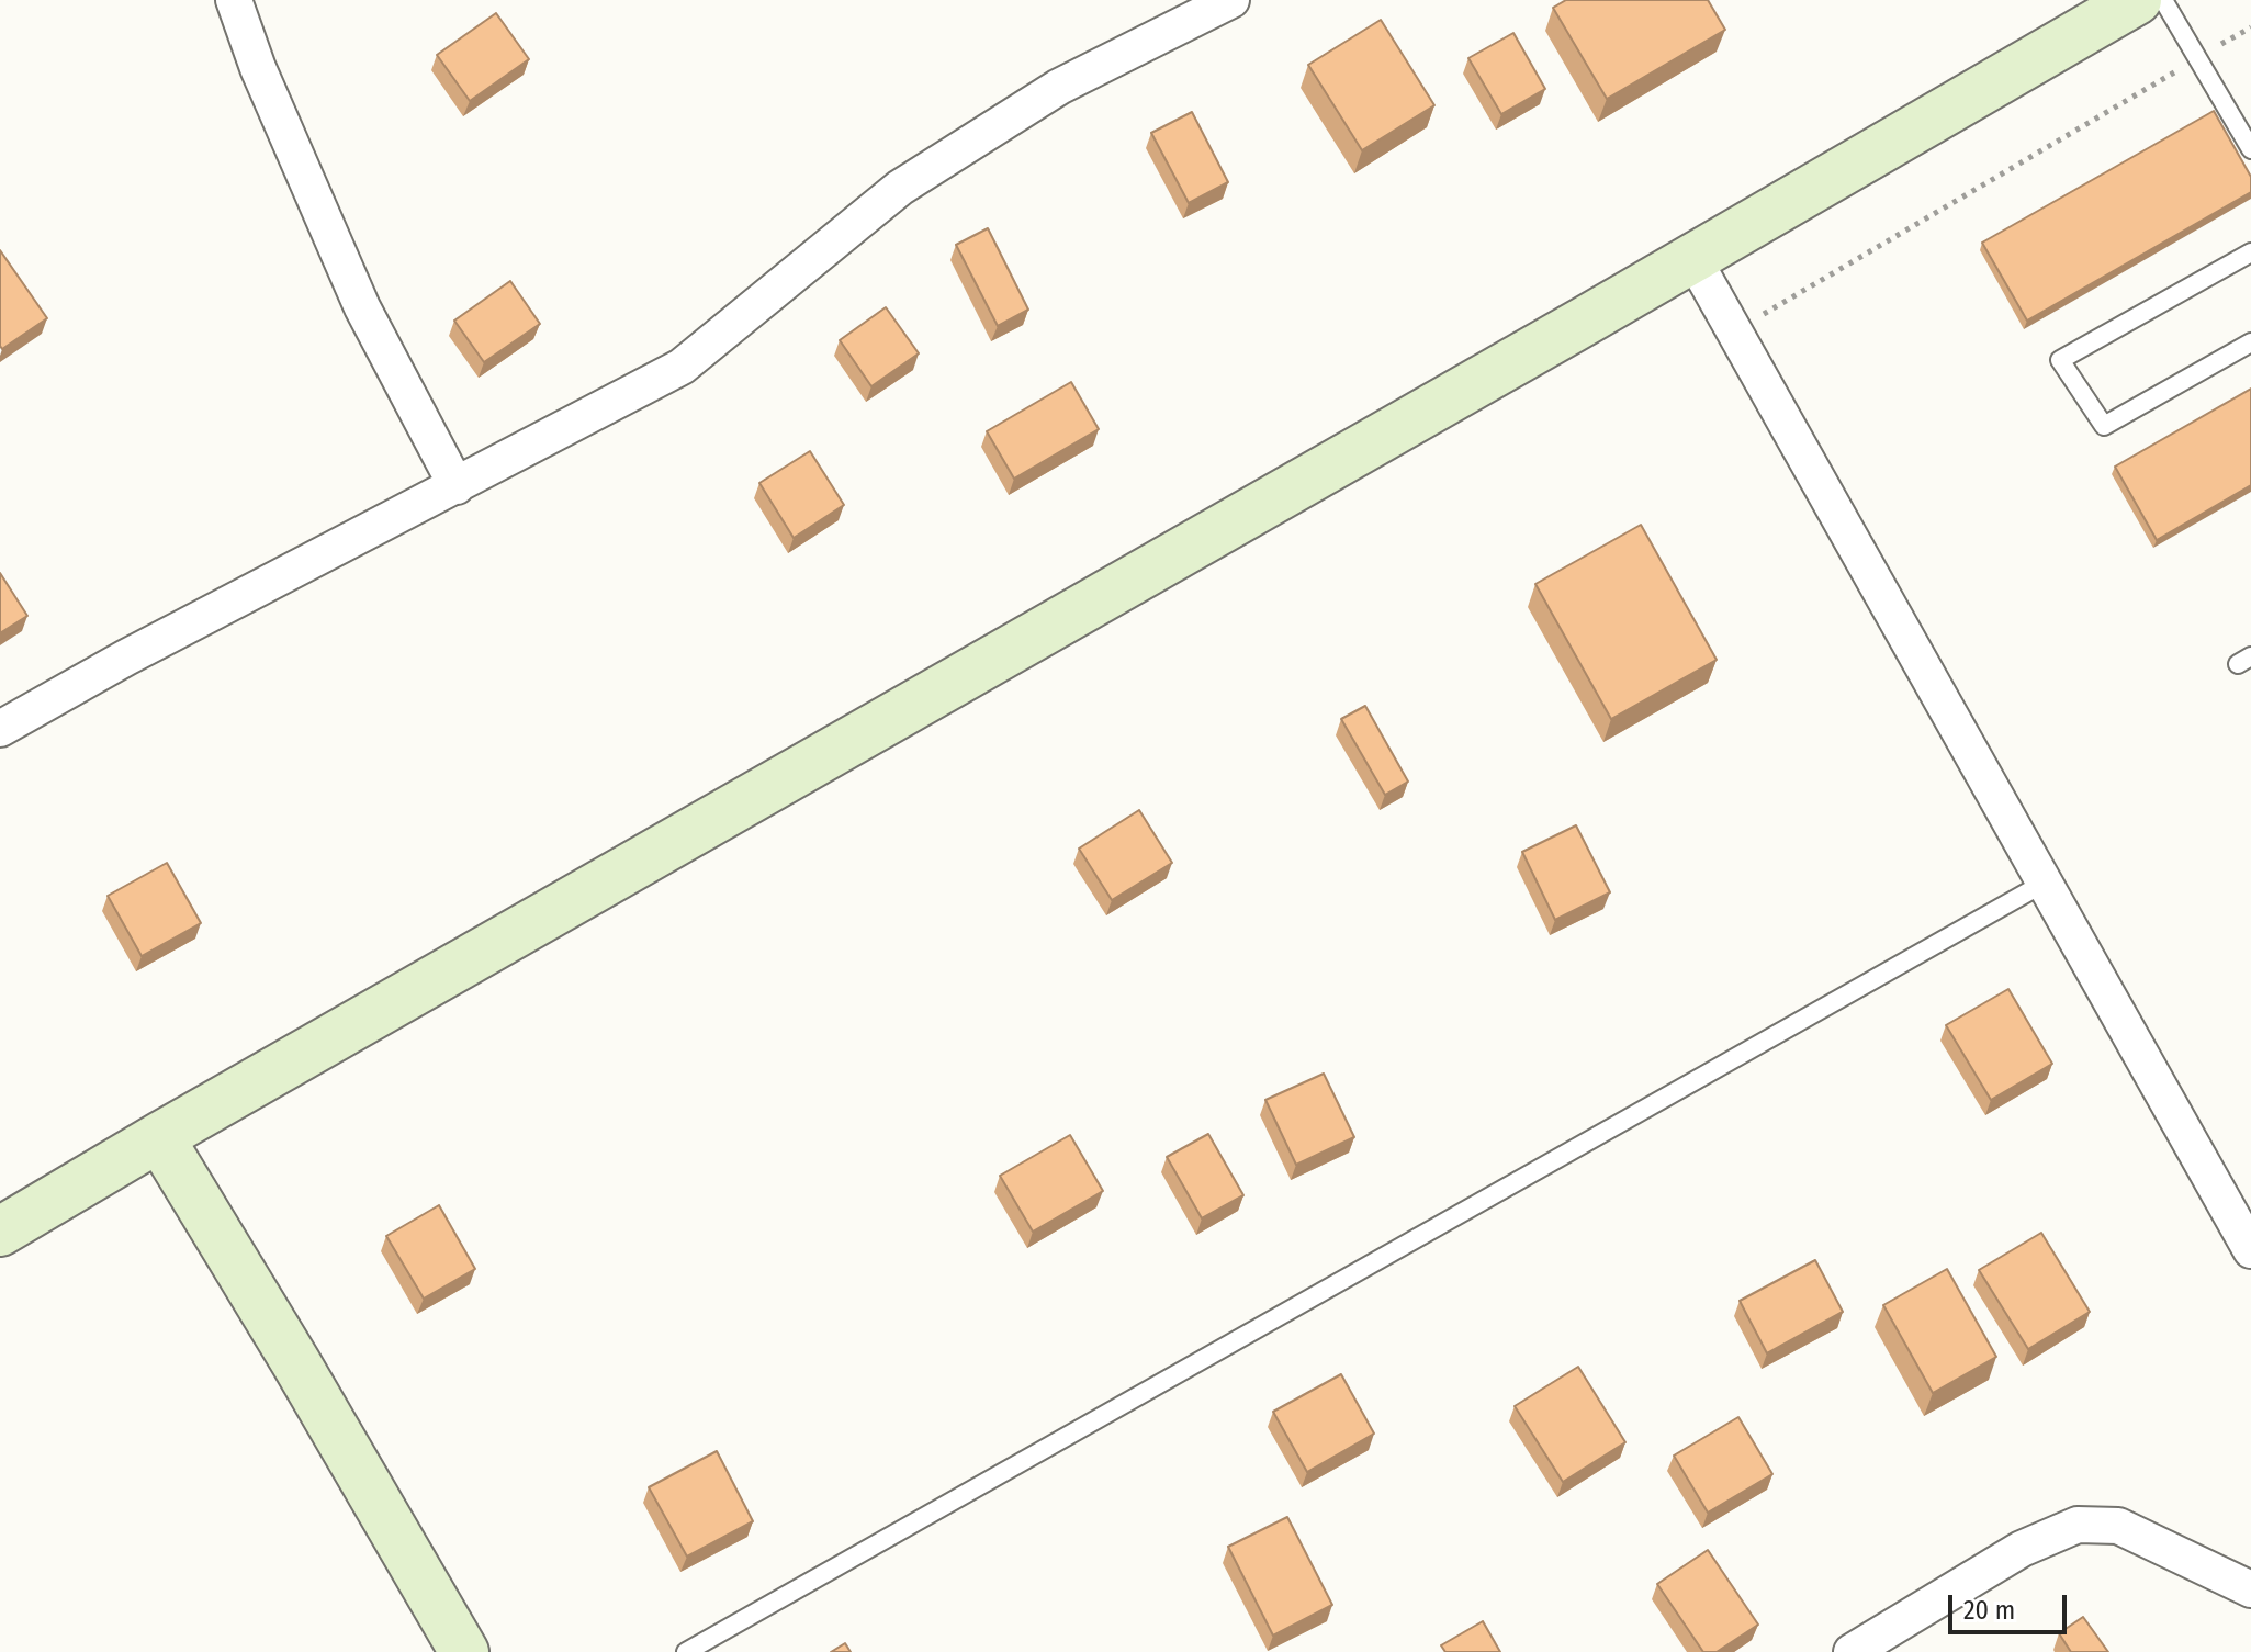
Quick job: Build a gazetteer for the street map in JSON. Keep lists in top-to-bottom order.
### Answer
{
  "scale_bar": "20 m"
}
